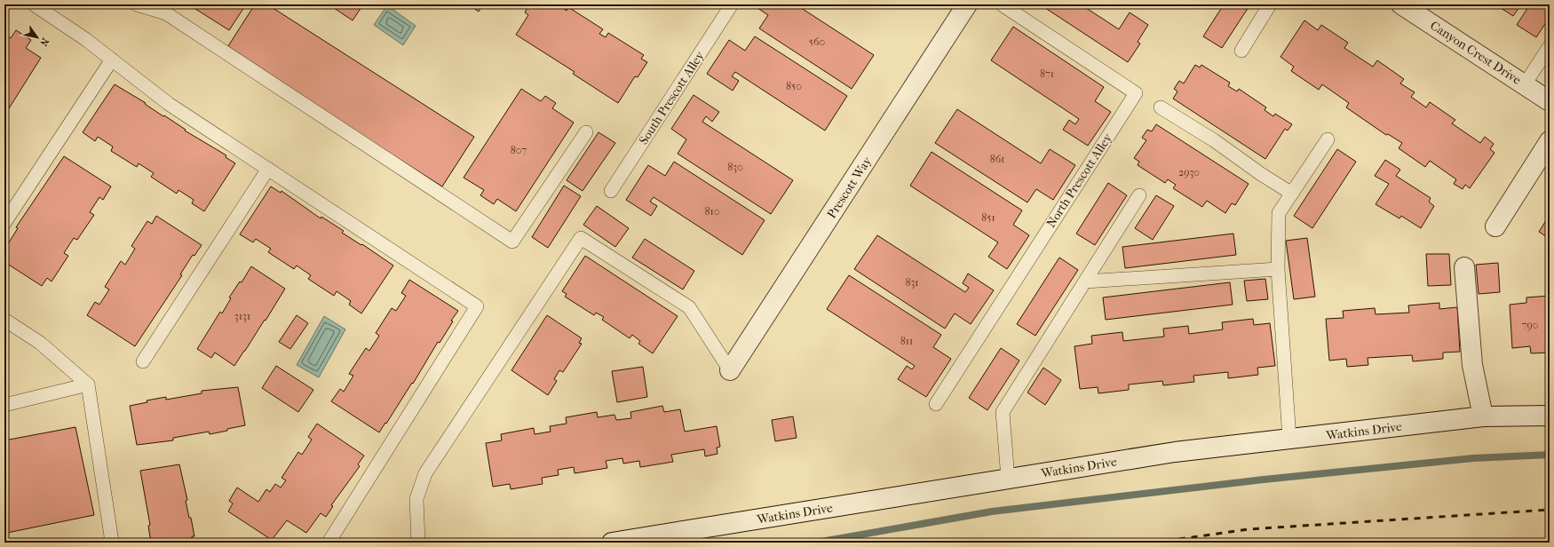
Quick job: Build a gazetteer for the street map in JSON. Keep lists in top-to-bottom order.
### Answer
{
  "streets": {
    "street": ["Canyon Crest Drive", "Prescott Way", "Watkins Drive"],
    "lane": ["South Prescott Alley", "North Prescott Alley"]
  },
  "house_numbers": [
    "560",
    "871",
    "850",
    "807",
    "861",
    "830",
    "2930",
    "810",
    "851",
    "831",
    "3131",
    "790",
    "811"
  ],
  "north": "bottom right"
}
